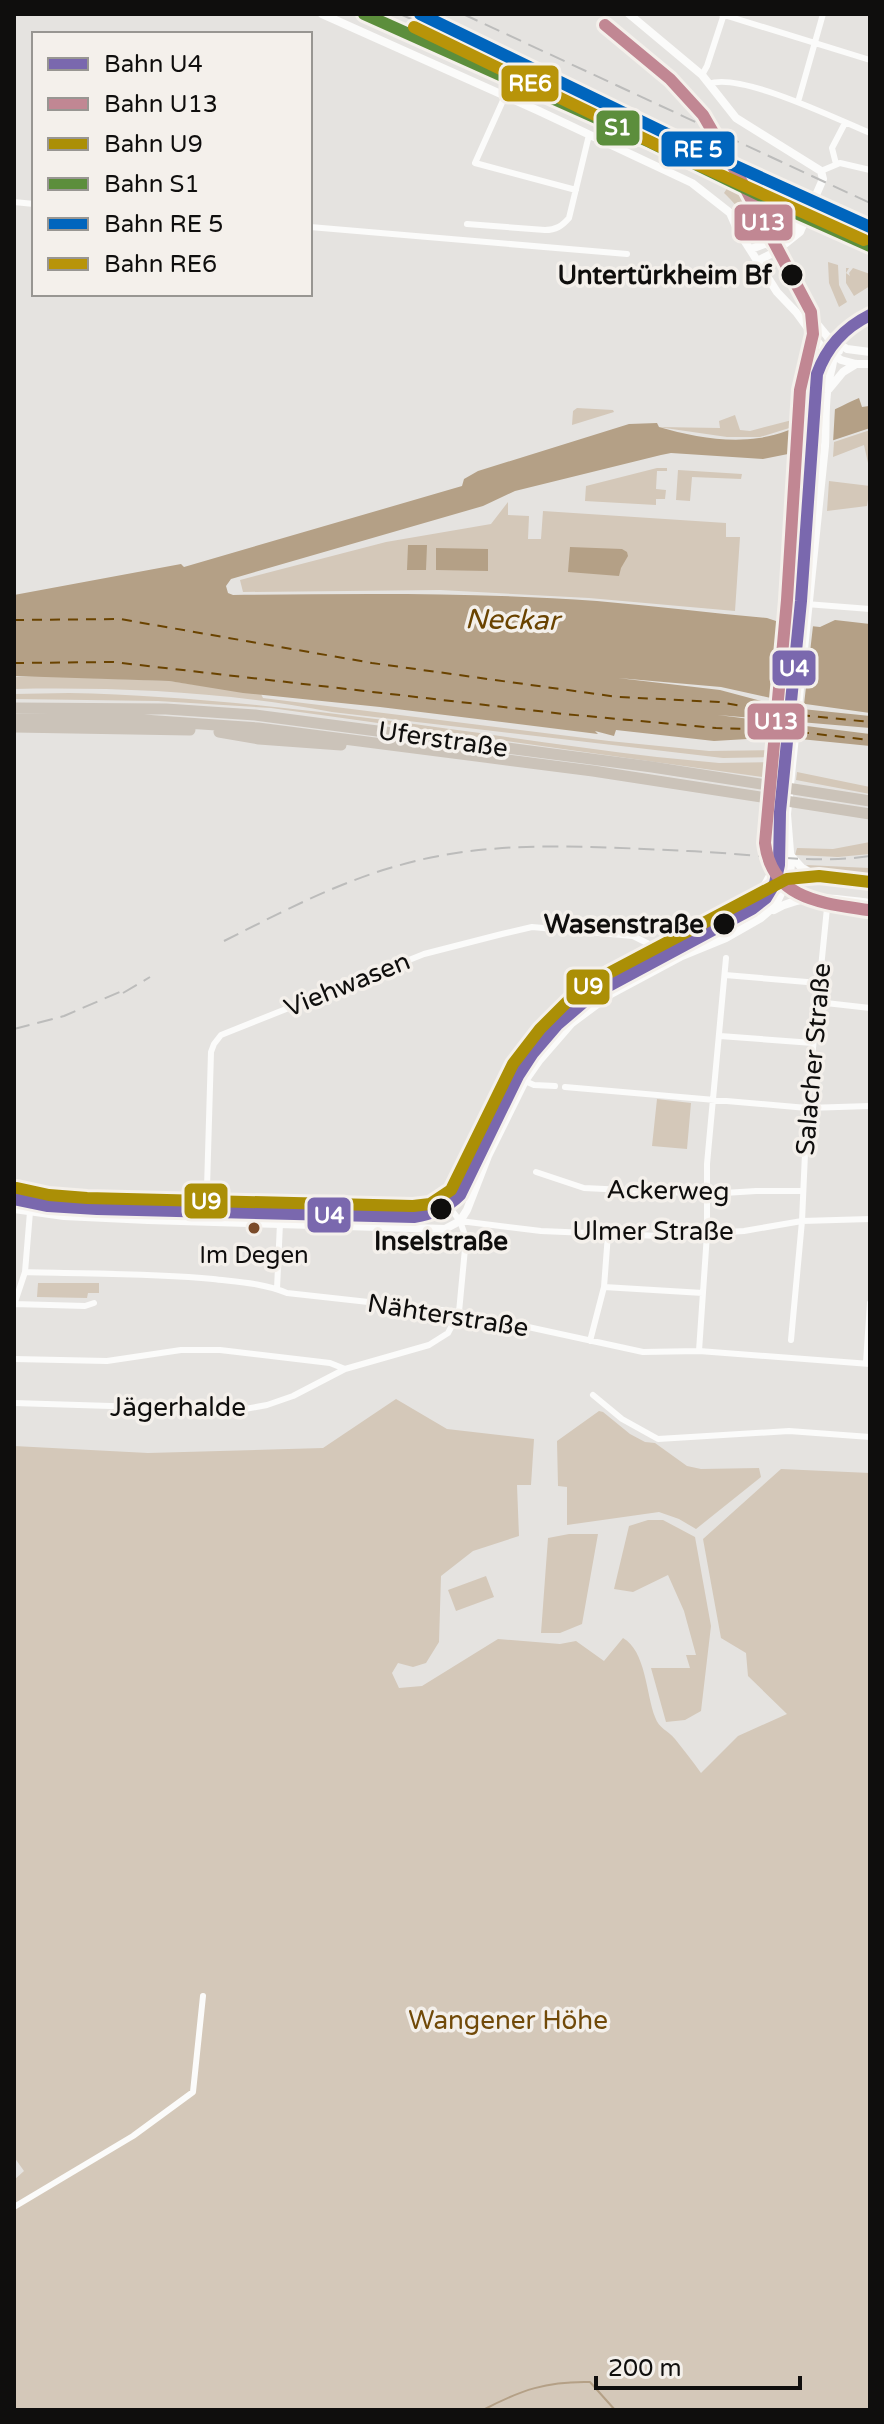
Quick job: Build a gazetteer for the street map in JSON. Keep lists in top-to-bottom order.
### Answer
{
  "streets": {
    "highway": ["Uferstraße"],
    "street": [
      "Viehwasen",
      "Salacher Straße",
      "Ackerweg",
      "Ulmer Straße",
      "Nähterstraße",
      "Jägerhalde"
    ]
  },
  "crossings": [
    ["Salacher Straße", "Ackerweg"],
    ["Salacher Straße", "Ulmer Straße"],
    ["Nähterstraße", "Jägerhalde"]
  ],
  "water": ["Neckar"],
  "parks": ["Wangener Höhe"],
  "places": [
    "Untertürkheim Bf",
    "Wasenstraße",
    "Inselstraße",
    "Im Degen"
  ],
  "lines": [
    "rail line S1",
    "rail line U13",
    "rail line RE6",
    "rail line U4",
    "rail line U9"
  ],
  "legend": [
    "Bahn U4",
    "Bahn U13",
    "Bahn U9",
    "Bahn S1",
    "Bahn RE 5",
    "Bahn RE6"
  ],
  "scale_bar": "200 m"
}
